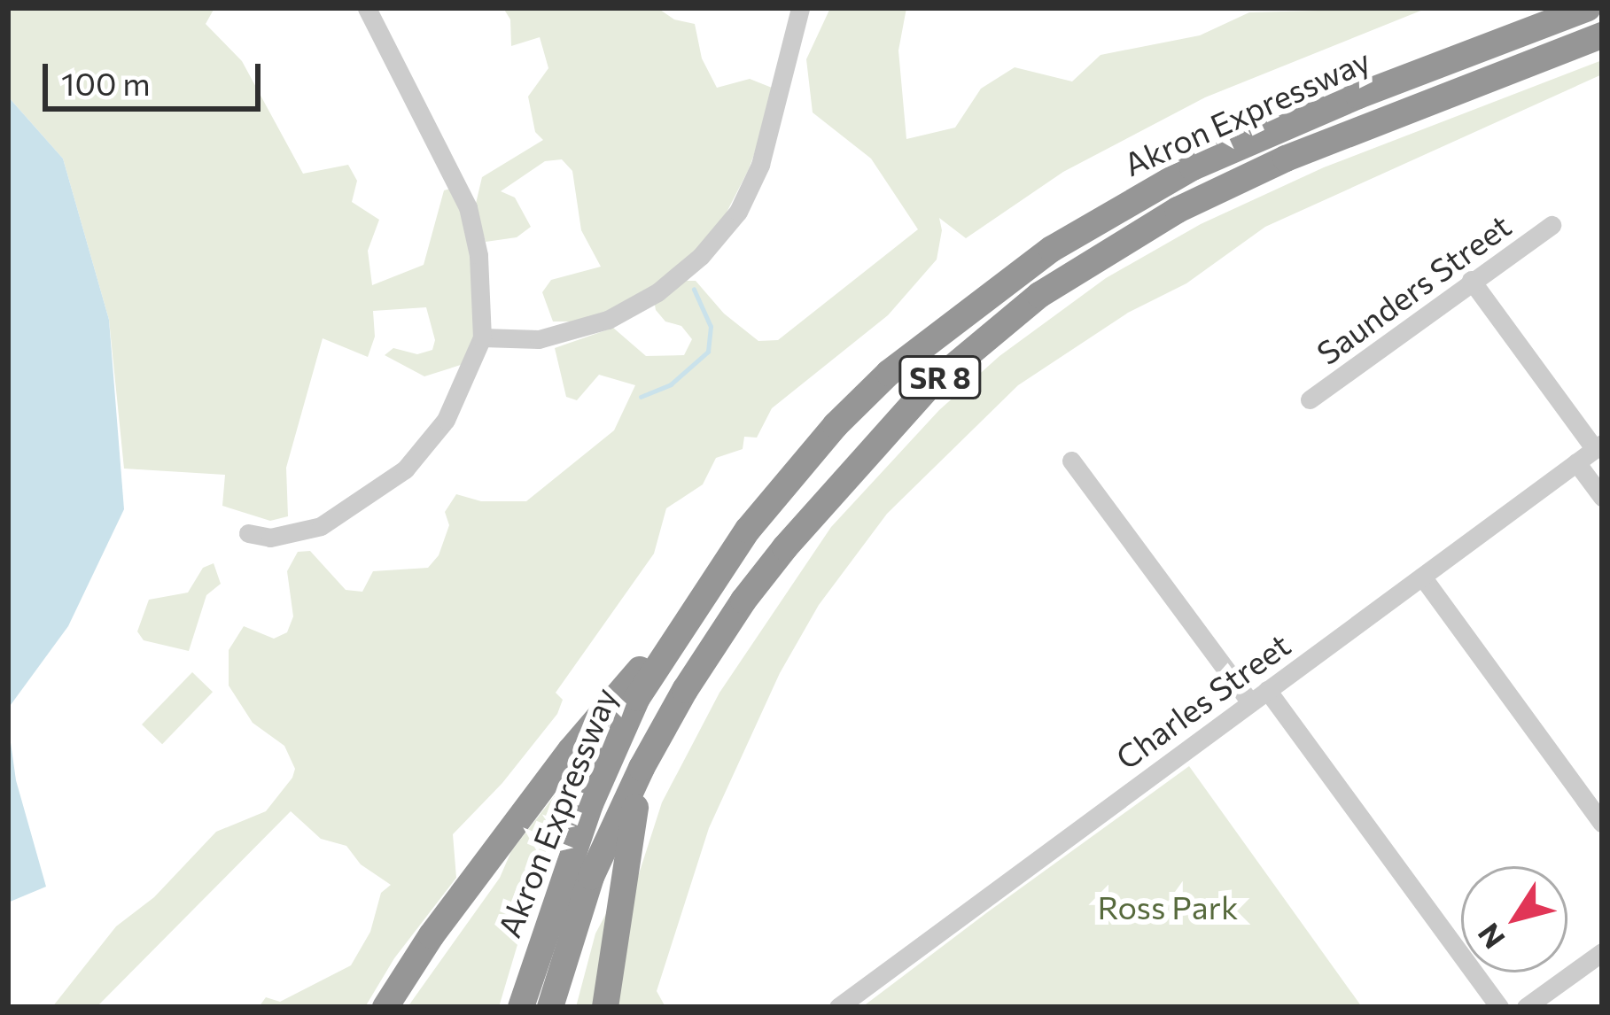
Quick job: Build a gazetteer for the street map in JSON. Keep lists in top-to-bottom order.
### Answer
{
  "streets": {
    "highway": ["Akron Expressway", "SR 8"],
    "street": ["Saunders Street", "Charles Street"]
  },
  "parks": ["Ross Park"],
  "scale_bar": "100 m",
  "north": "bottom left"
}
